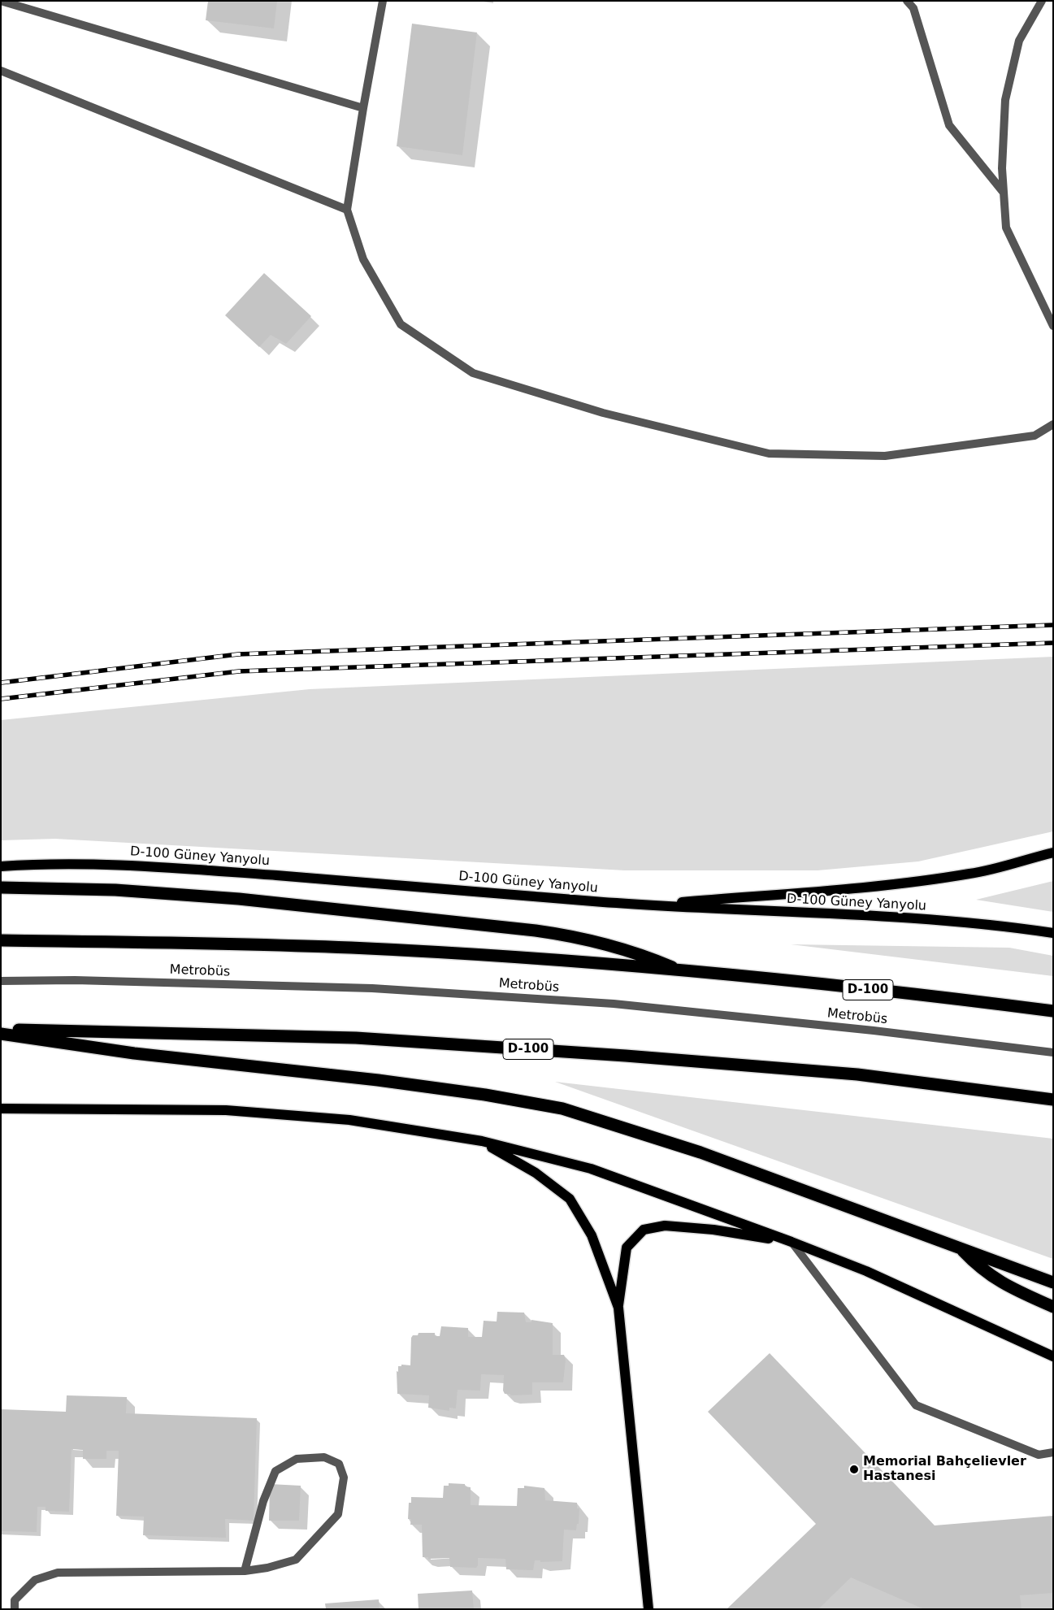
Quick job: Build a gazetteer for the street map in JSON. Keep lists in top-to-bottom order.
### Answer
{
  "streets": {
    "highway": ["D-100"],
    "main road": ["D-100 Güney Yanyolu"],
    "lane": ["Metrobüs"]
  },
  "places": ["Memorial Bahçelievler Hastanesi"]
}
